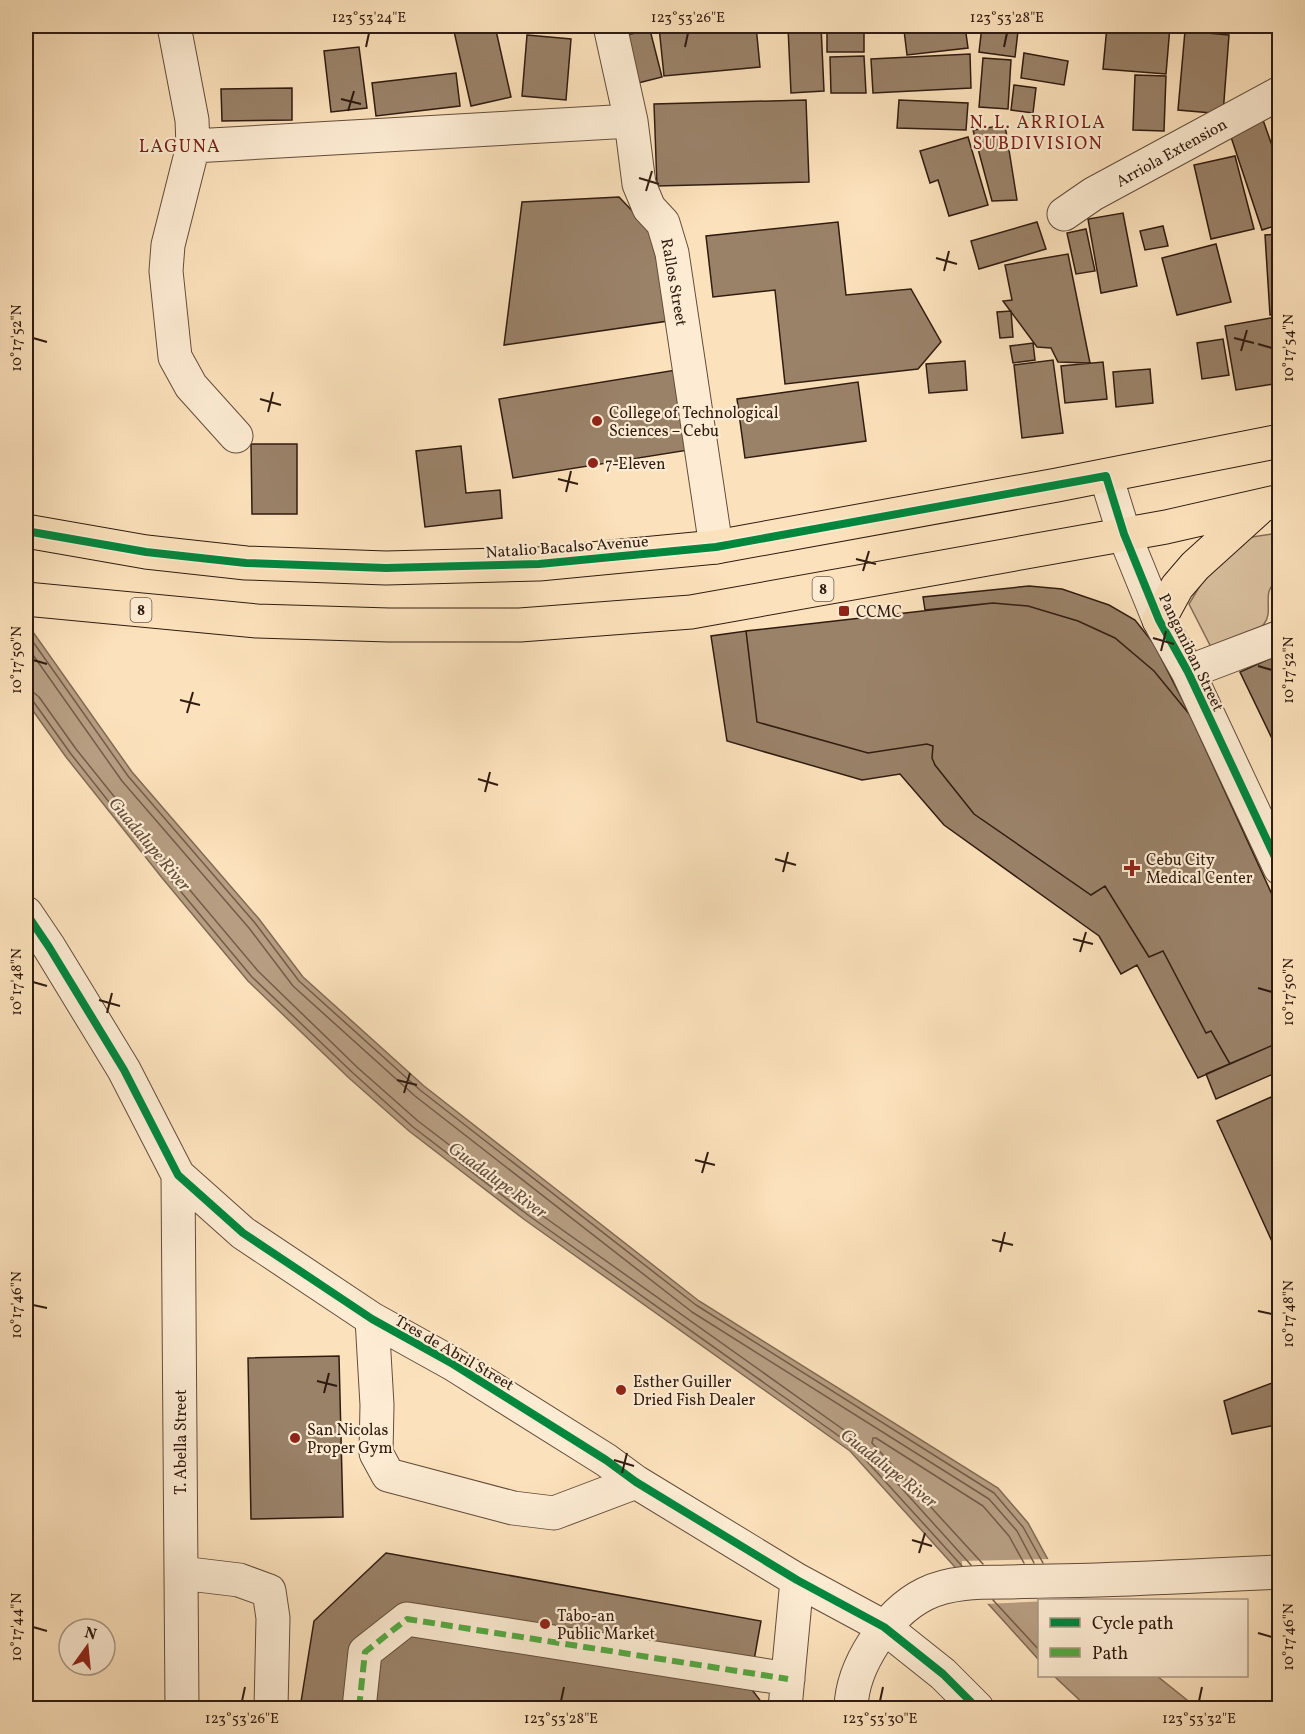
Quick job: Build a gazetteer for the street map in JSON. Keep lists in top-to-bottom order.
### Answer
{
  "streets": {
    "main road": ["Natalio Bacalso Avenue", "8"],
    "street": [
      "Arriola Extension",
      "Rallos Street",
      "Panganiban Street",
      "Tres de Abril Street",
      "T. Abella Street"
    ]
  },
  "crossings": [
    ["Rallos Street", "Natalio Bacalso Avenue"],
    ["Natalio Bacalso Avenue", "Panganiban Street"],
    ["8", "Panganiban Street"],
    ["Tres de Abril Street", "T. Abella Street"]
  ],
  "districts": ["N. L. ARRIOLA SUBDIVISION", "LAGUNA"],
  "water": ["Guadalupe River"],
  "places": {
    "other": [
      "College of Technological Sciences – Cebu",
      "7-Eleven",
      "Esther Guiller Dried Fish Dealer",
      "San Nicolas Proper Gym",
      "Tabo-an Public Market"
    ],
    "transit": ["CCMC"],
    "health": ["Cebu City Medical Center"]
  },
  "legend": ["Cycle path", "Path"],
  "north": "top",
  "coordinates": [
    "123°53'24\"E",
    "123°53'26\"E",
    "123°53'28\"E",
    "10°17'52\"N",
    "10°17'54\"N",
    "10°17'50\"N",
    "10°17'48\"N",
    "10°17'46\"N",
    "10°17'44\"N",
    "123°53'30\"E",
    "123°53'32\"E"
  ]
}
